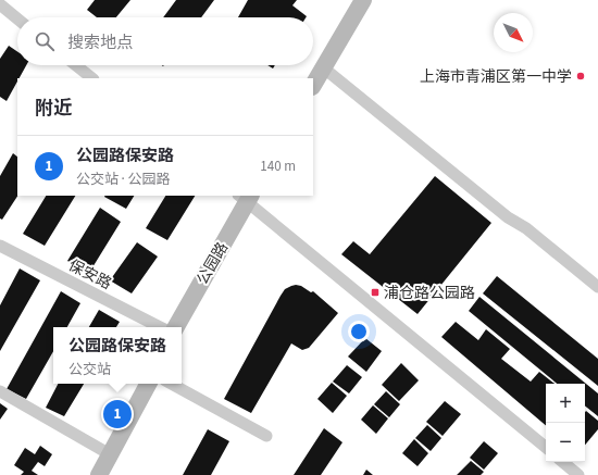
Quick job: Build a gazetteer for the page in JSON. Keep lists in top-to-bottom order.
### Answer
{
  "streets": {
    "street": ["公园路", "保安路"]
  },
  "places": {
    "other": ["上海市青浦区第一中学"],
    "transit": ["浦仓路公园路"]
  },
  "north": "bottom right",
  "page": {
    "search": "搜索地点",
    "heading": "附近",
    "list": [
      {
        "mark": "1",
        "name": "公园路保安路",
        "note": "公交站 · 公园路",
        "value": "140 m"
      }
    ],
    "popup": ["公园路保安路", "公交站"],
    "map_buttons": ["+", "−"],
    "pins": "1"
  }
}
